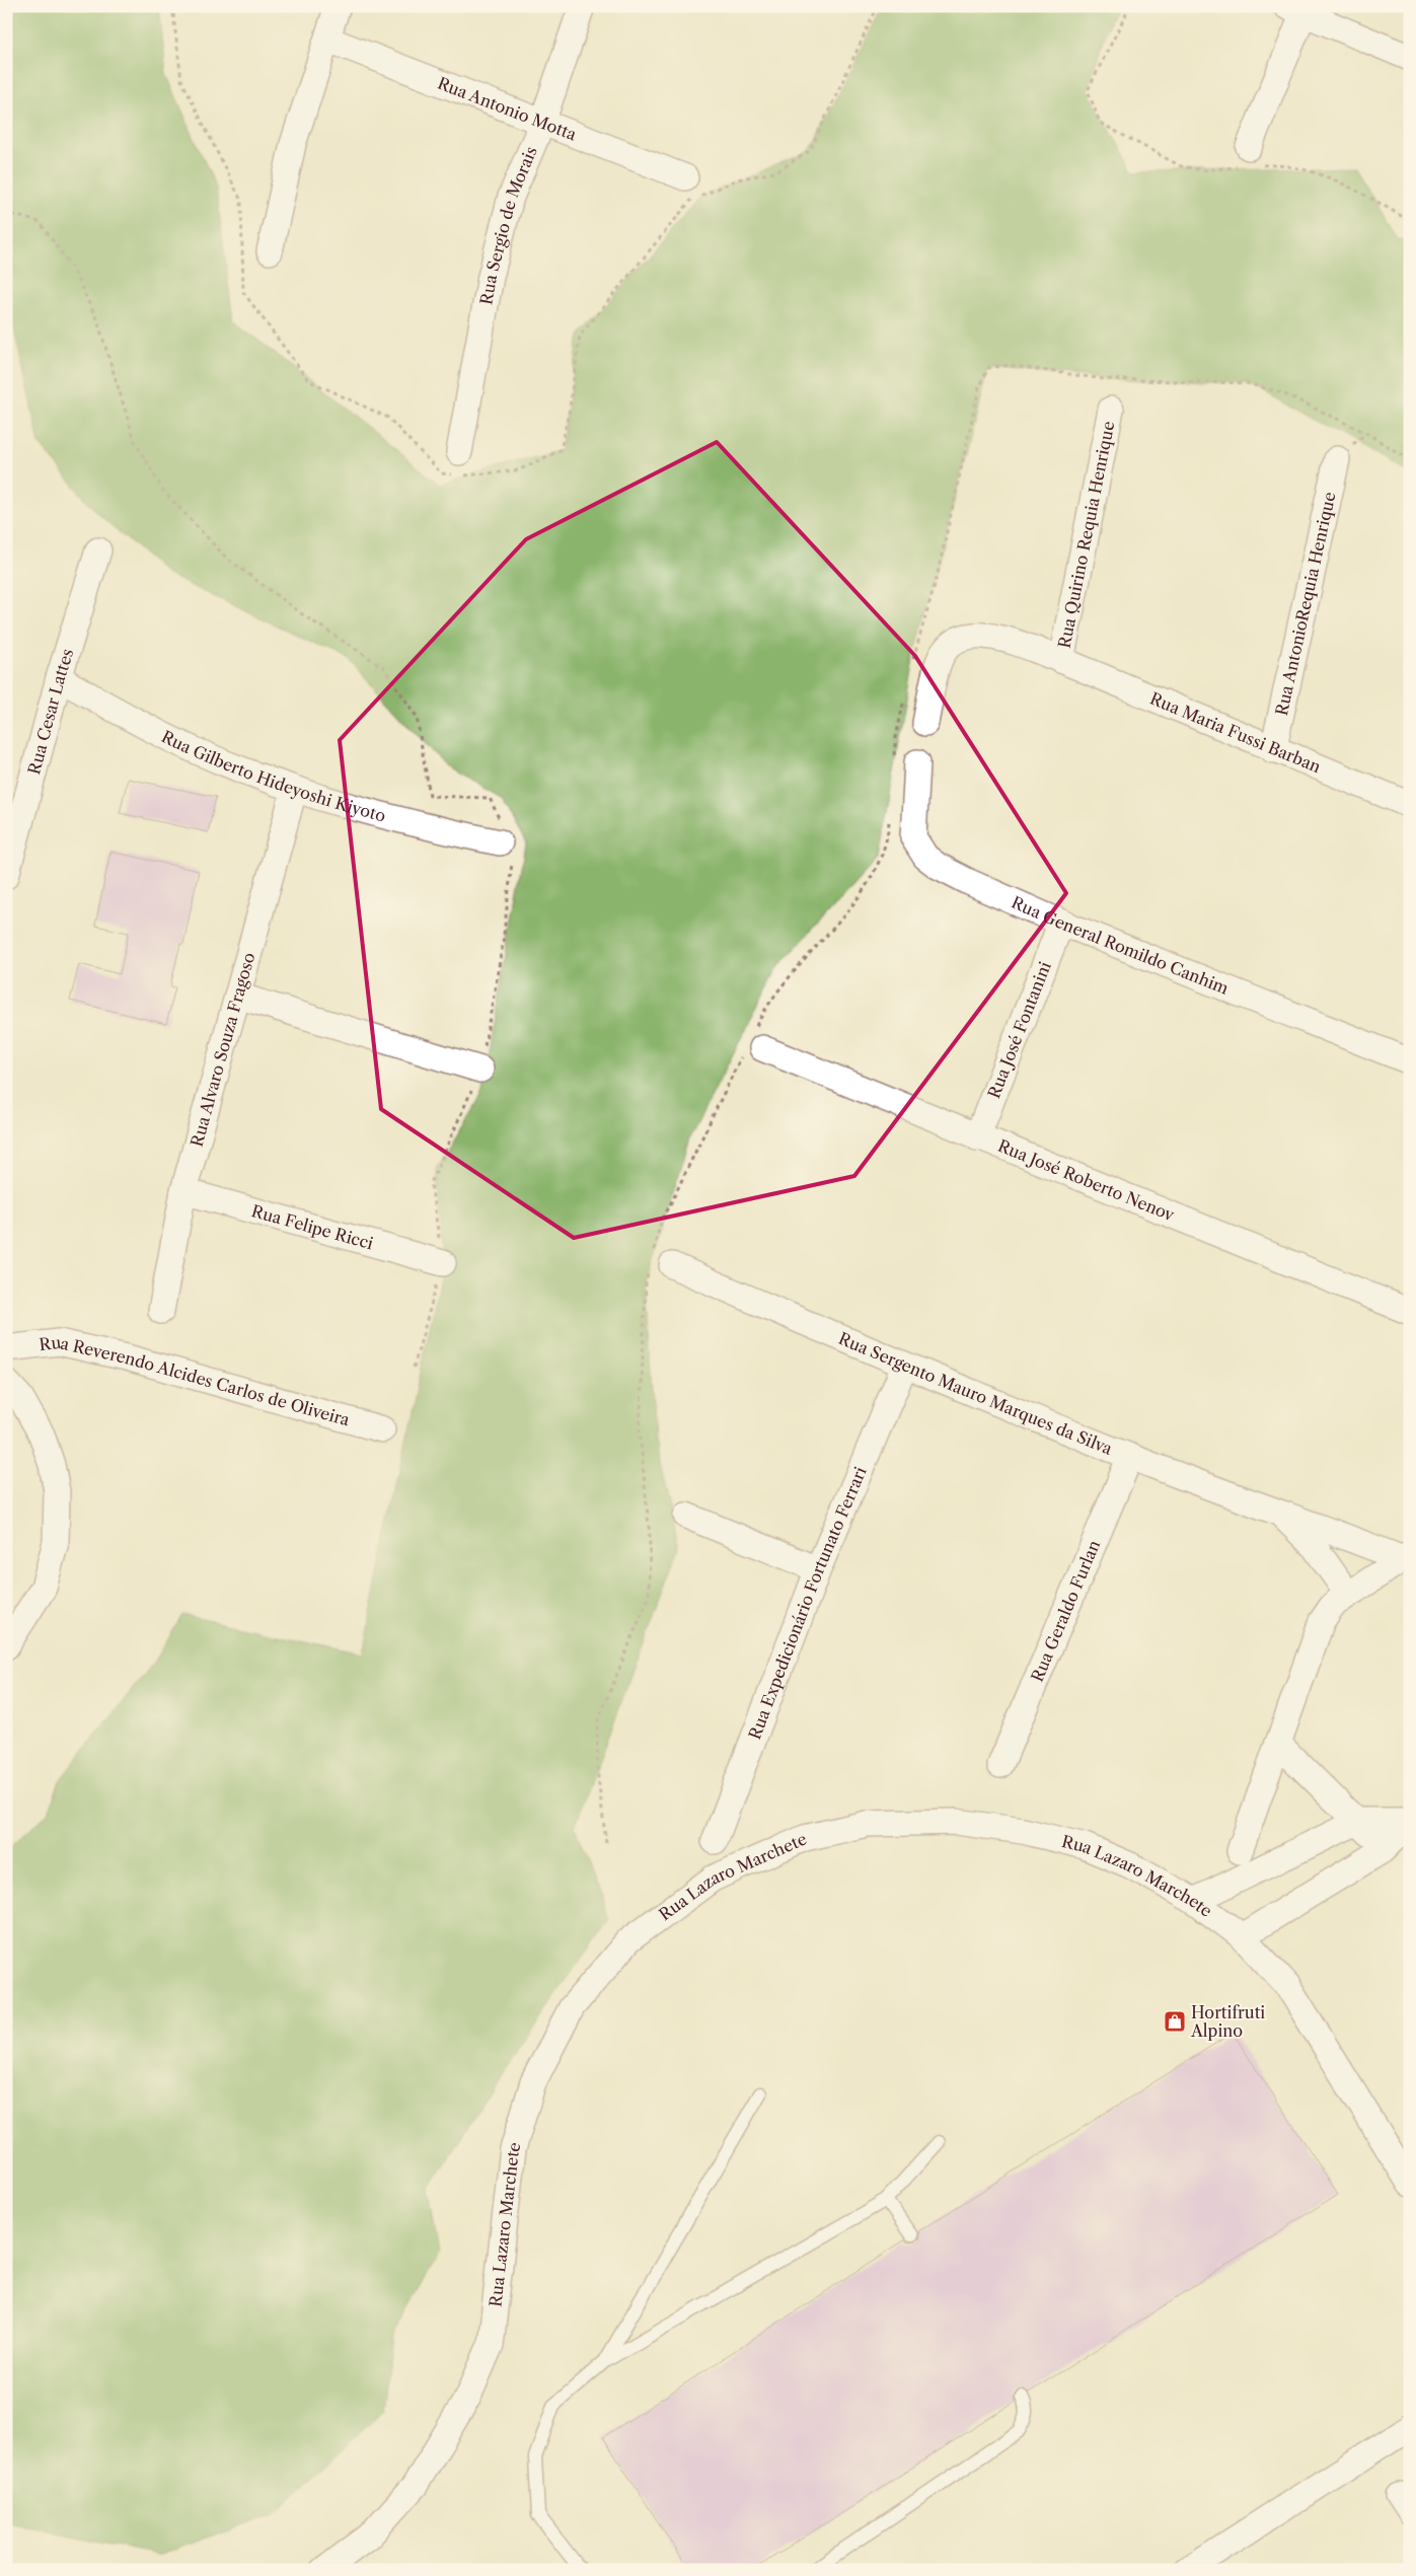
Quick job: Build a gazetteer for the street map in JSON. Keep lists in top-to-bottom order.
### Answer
{
  "streets": {
    "street": [
      "Rua Antonio Motta",
      "Rua Sergio de Morais",
      "Rua Quirino Requia Henrique",
      "Rua AntonioRequia Henrique",
      "Rua Cesar Lattes",
      "Rua Maria Fussi Barban",
      "Rua Gilberto Hideyoshi Kiyoto",
      "Rua General Romildo Canhim",
      "Rua José Fontanini",
      "Rua Alvaro Souza Fragoso",
      "Rua José Roberto Nenov",
      "Rua Felipe Ricci",
      "Rua Reverendo Alcides Carlos de Oliveira",
      "Rua Sergento Mauro Marques da Silva",
      "Rua Expedicionário Fortunato Ferrari",
      "Rua Geraldo Furlan",
      "Rua Lazaro Marchete"
    ]
  },
  "crossings": [
    ["Rua Antonio Motta", "Rua Sergio de Morais"],
    ["Rua Quirino Requia Henrique", "Rua Maria Fussi Barban"],
    ["Rua AntonioRequia Henrique", "Rua Maria Fussi Barban"],
    ["Rua Cesar Lattes", "Rua Gilberto Hideyoshi Kiyoto"],
    ["Rua Gilberto Hideyoshi Kiyoto", "Rua Alvaro Souza Fragoso"],
    ["Rua General Romildo Canhim", "Rua José Fontanini"],
    ["Rua José Fontanini", "Rua José Roberto Nenov"],
    ["Rua Alvaro Souza Fragoso", "Rua Felipe Ricci"],
    ["Rua Sergento Mauro Marques da Silva", "Rua Expedicionário Fortunato Ferrari"],
    ["Rua Sergento Mauro Marques da Silva", "Rua Geraldo Furlan"]
  ],
  "places": {
    "shop": ["Hortifruti Alpino"]
  }
}
